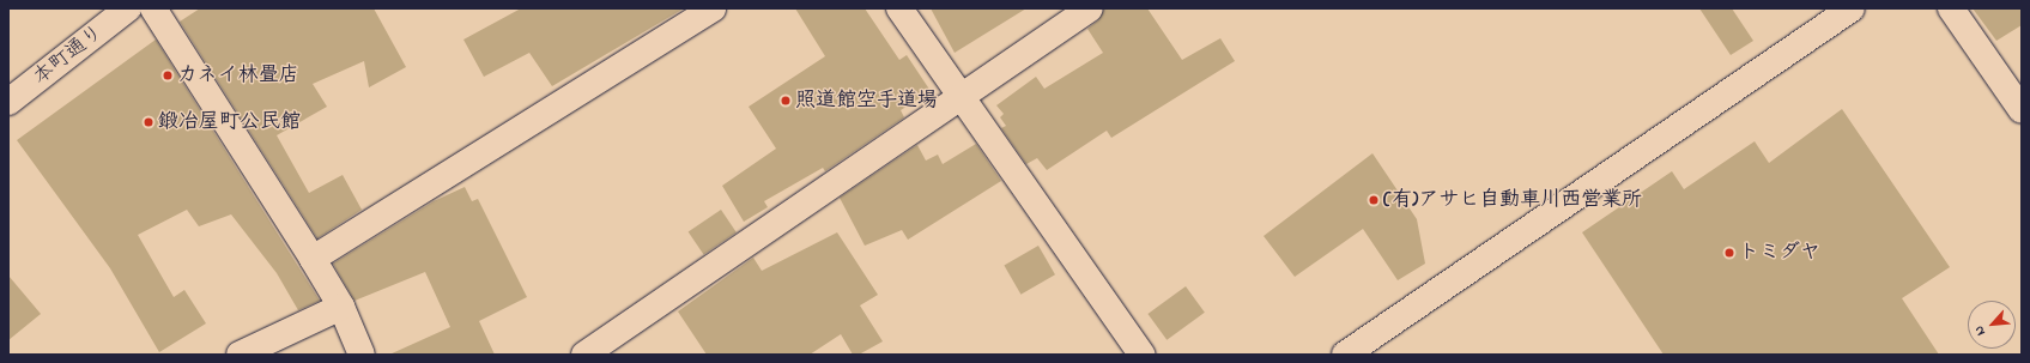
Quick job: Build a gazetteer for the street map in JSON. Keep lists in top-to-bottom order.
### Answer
{
  "streets": {
    "street": ["本町通り"]
  },
  "places": [
    "カネイ林畳店",
    "照道館空手道場",
    "鍛冶屋町公民館",
    "(有)アサヒ自動車川西営業所",
    "トミダヤ"
  ],
  "north": "bottom left"
}
